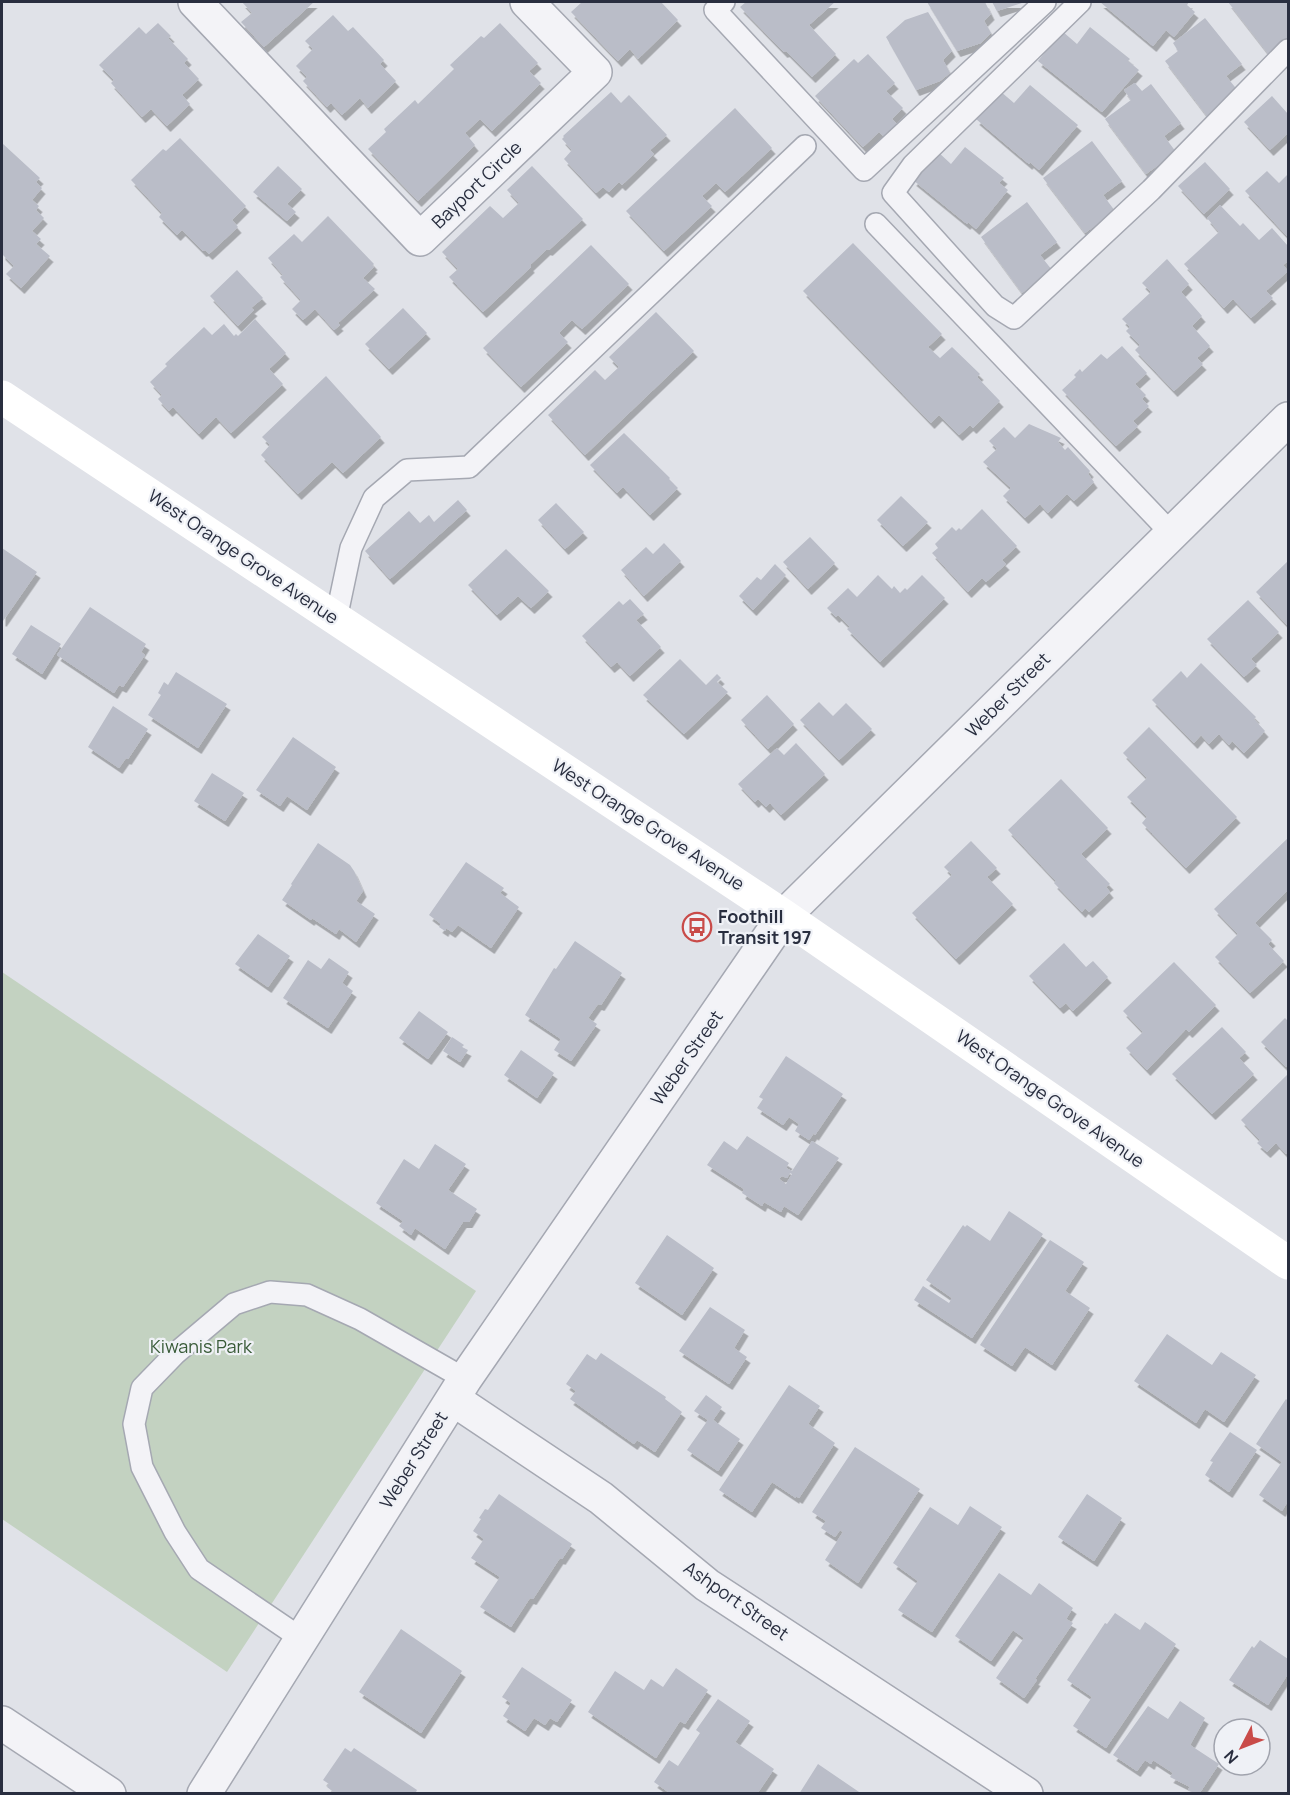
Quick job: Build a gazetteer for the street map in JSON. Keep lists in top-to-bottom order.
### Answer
{
  "streets": {
    "street": [
      "Bayport Circle",
      "West Orange Grove Avenue",
      "Weber Street",
      "Ashport Street"
    ]
  },
  "crossings": [
    ["West Orange Grove Avenue", "Weber Street"],
    ["Weber Street", "Ashport Street"]
  ],
  "parks": ["Kiwanis Park"],
  "places": {
    "bus stop": ["Foothill Transit 197"]
  },
  "north": "bottom left"
}
